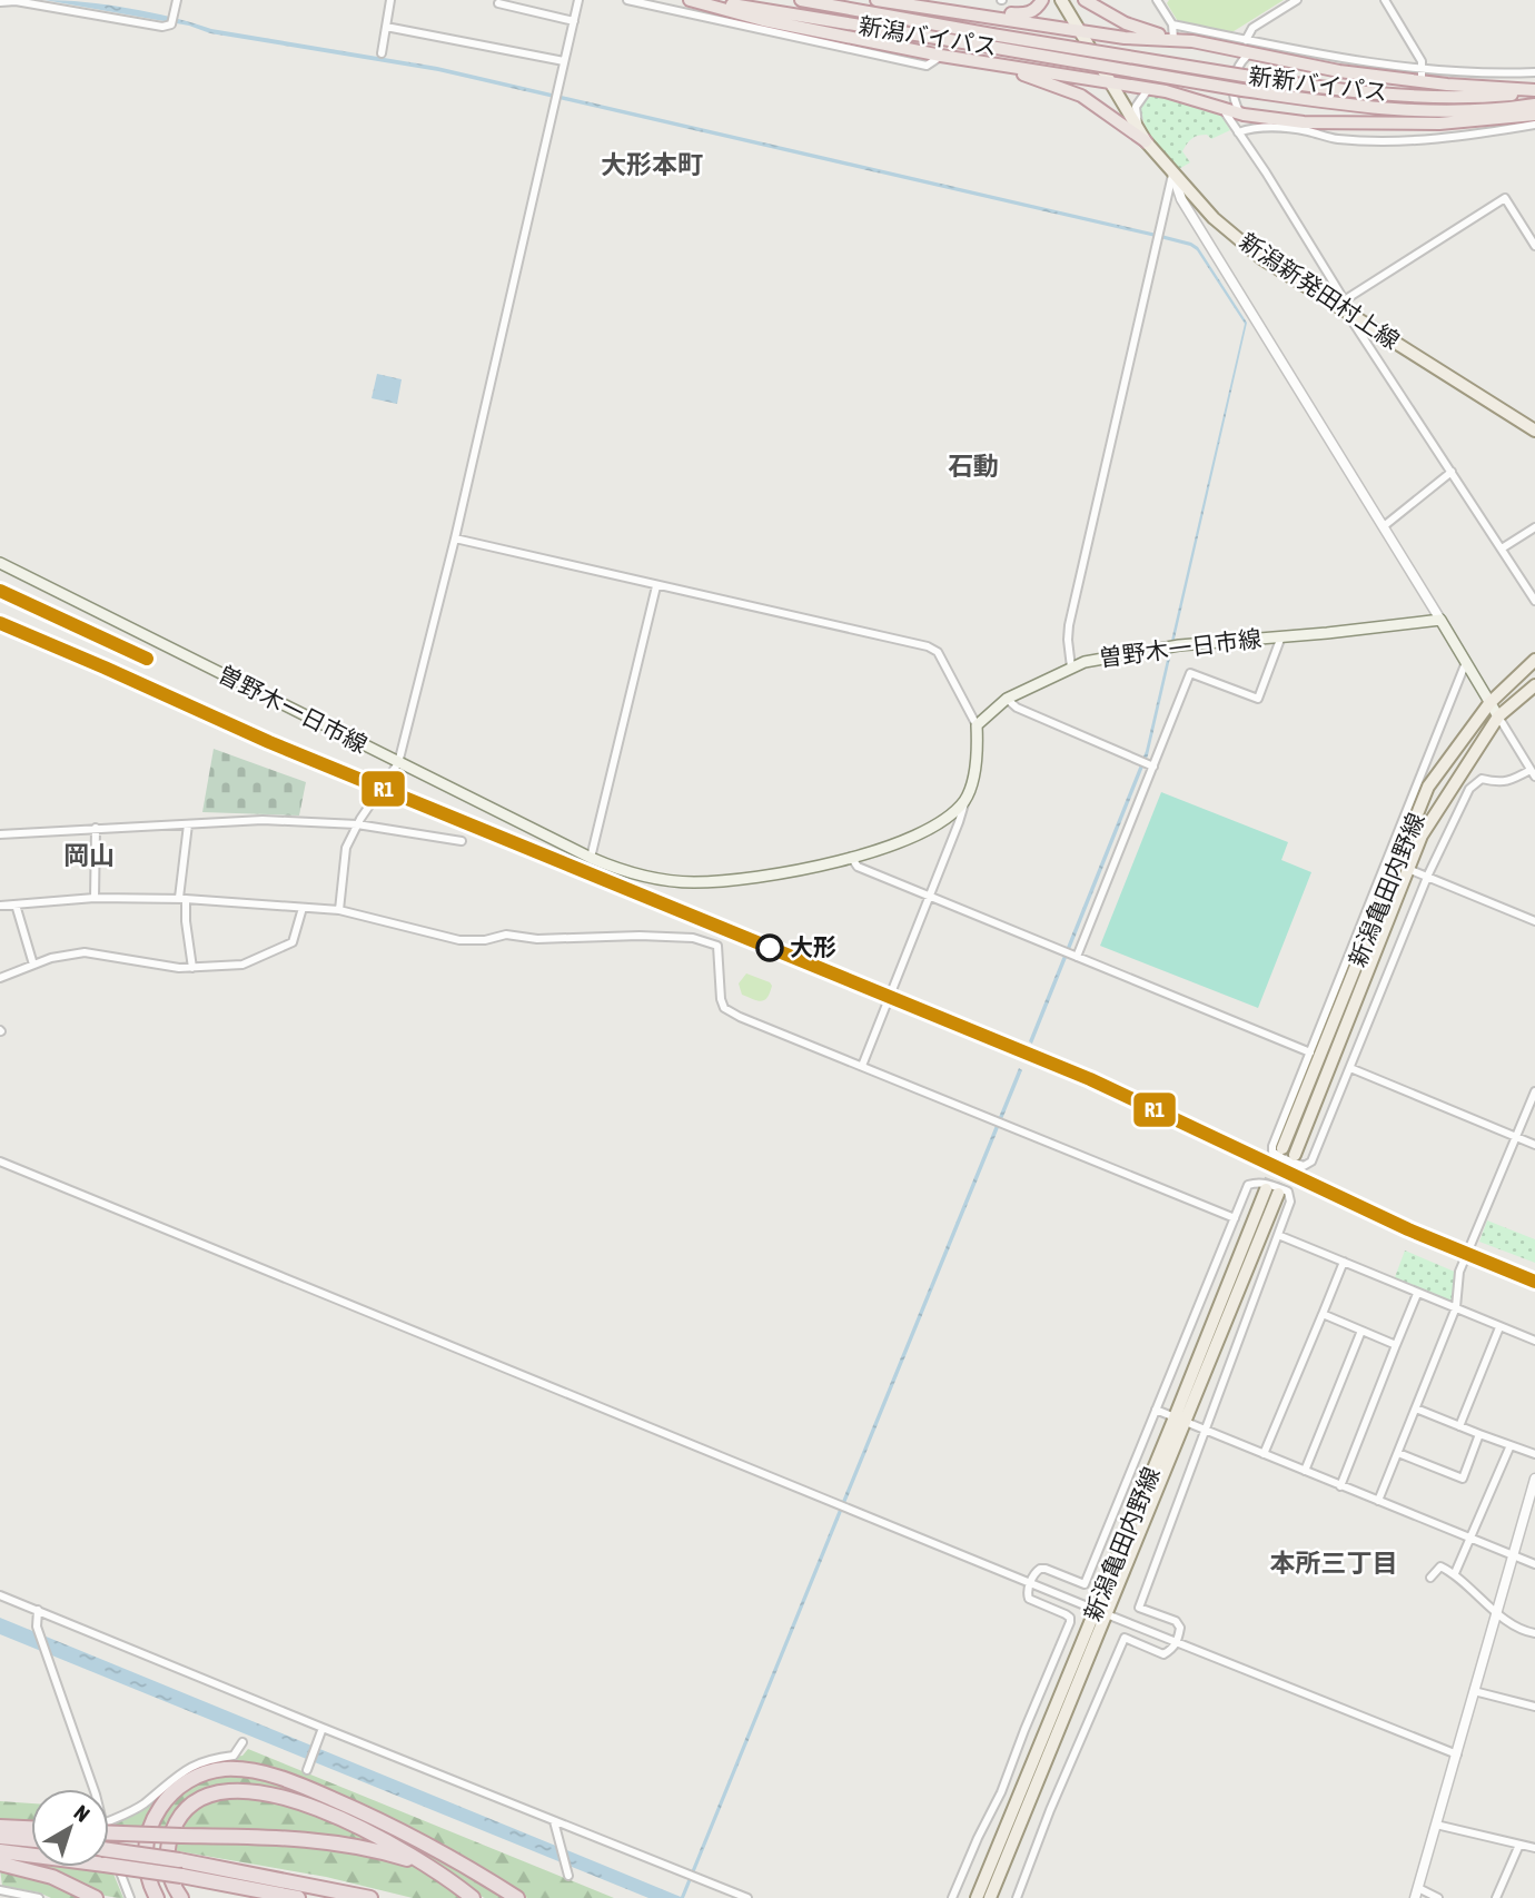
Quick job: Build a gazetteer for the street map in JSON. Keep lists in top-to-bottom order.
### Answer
{
  "streets": {
    "highway": ["新潟バイパス", "新新バイパス"],
    "main road": ["新潟新発田村上線", "曽野木一日市線", "新潟亀田内野線"]
  },
  "crossings": [
    ["新潟バイパス", "新新バイパス"]
  ],
  "districts": [
    "大形本町",
    "石動",
    "岡山",
    "本所三丁目"
  ],
  "places": ["大形"],
  "lines": ["transit line R1"],
  "north": "top right"
}
